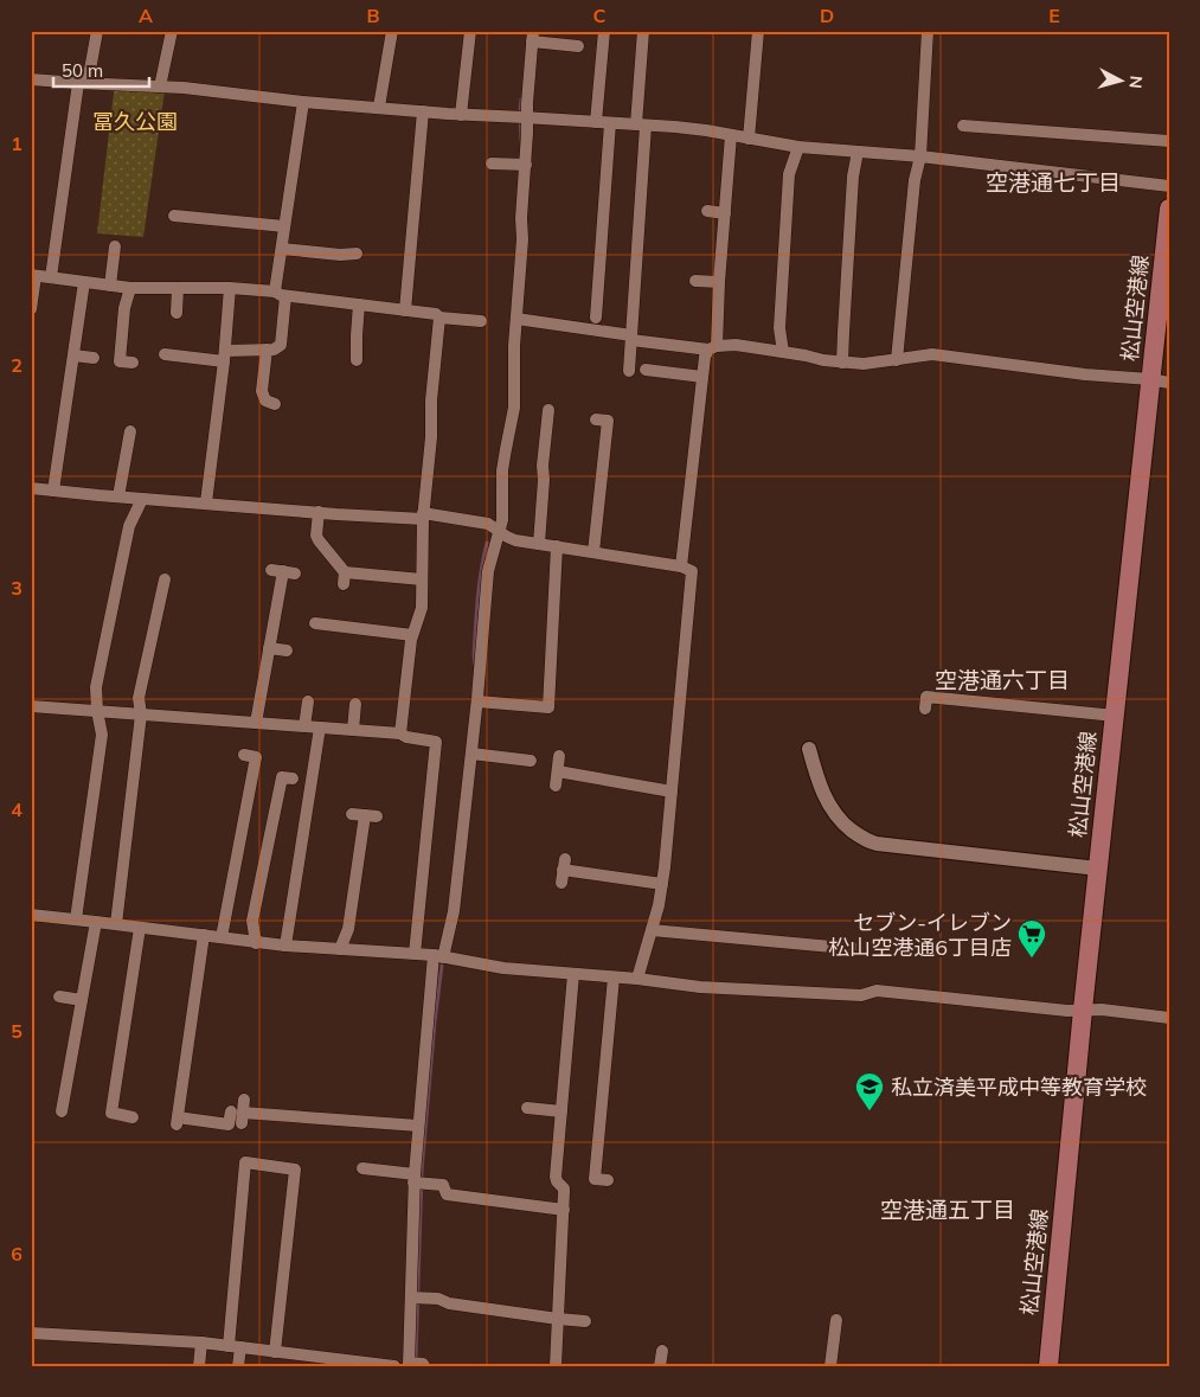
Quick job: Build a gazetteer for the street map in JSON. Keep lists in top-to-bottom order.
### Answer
{
  "streets": {
    "main road": ["松山空港線"]
  },
  "districts": ["空港通七丁目", "空港通六丁目", "空港通五丁目"],
  "parks": ["冨久公園"],
  "places": {
    "supermarket": ["セブン-イレブン 松山空港通6丁目店"],
    "school or university": ["私立済美平成中等教育学校"]
  },
  "scale_bar": "50 m",
  "north": "right",
  "grid": {
    "columns": [
      "A",
      "B",
      "C",
      "D",
      "E"
    ],
    "rows": [
      "1",
      "2",
      "3",
      "4",
      "5",
      "6"
    ]
  }
}
